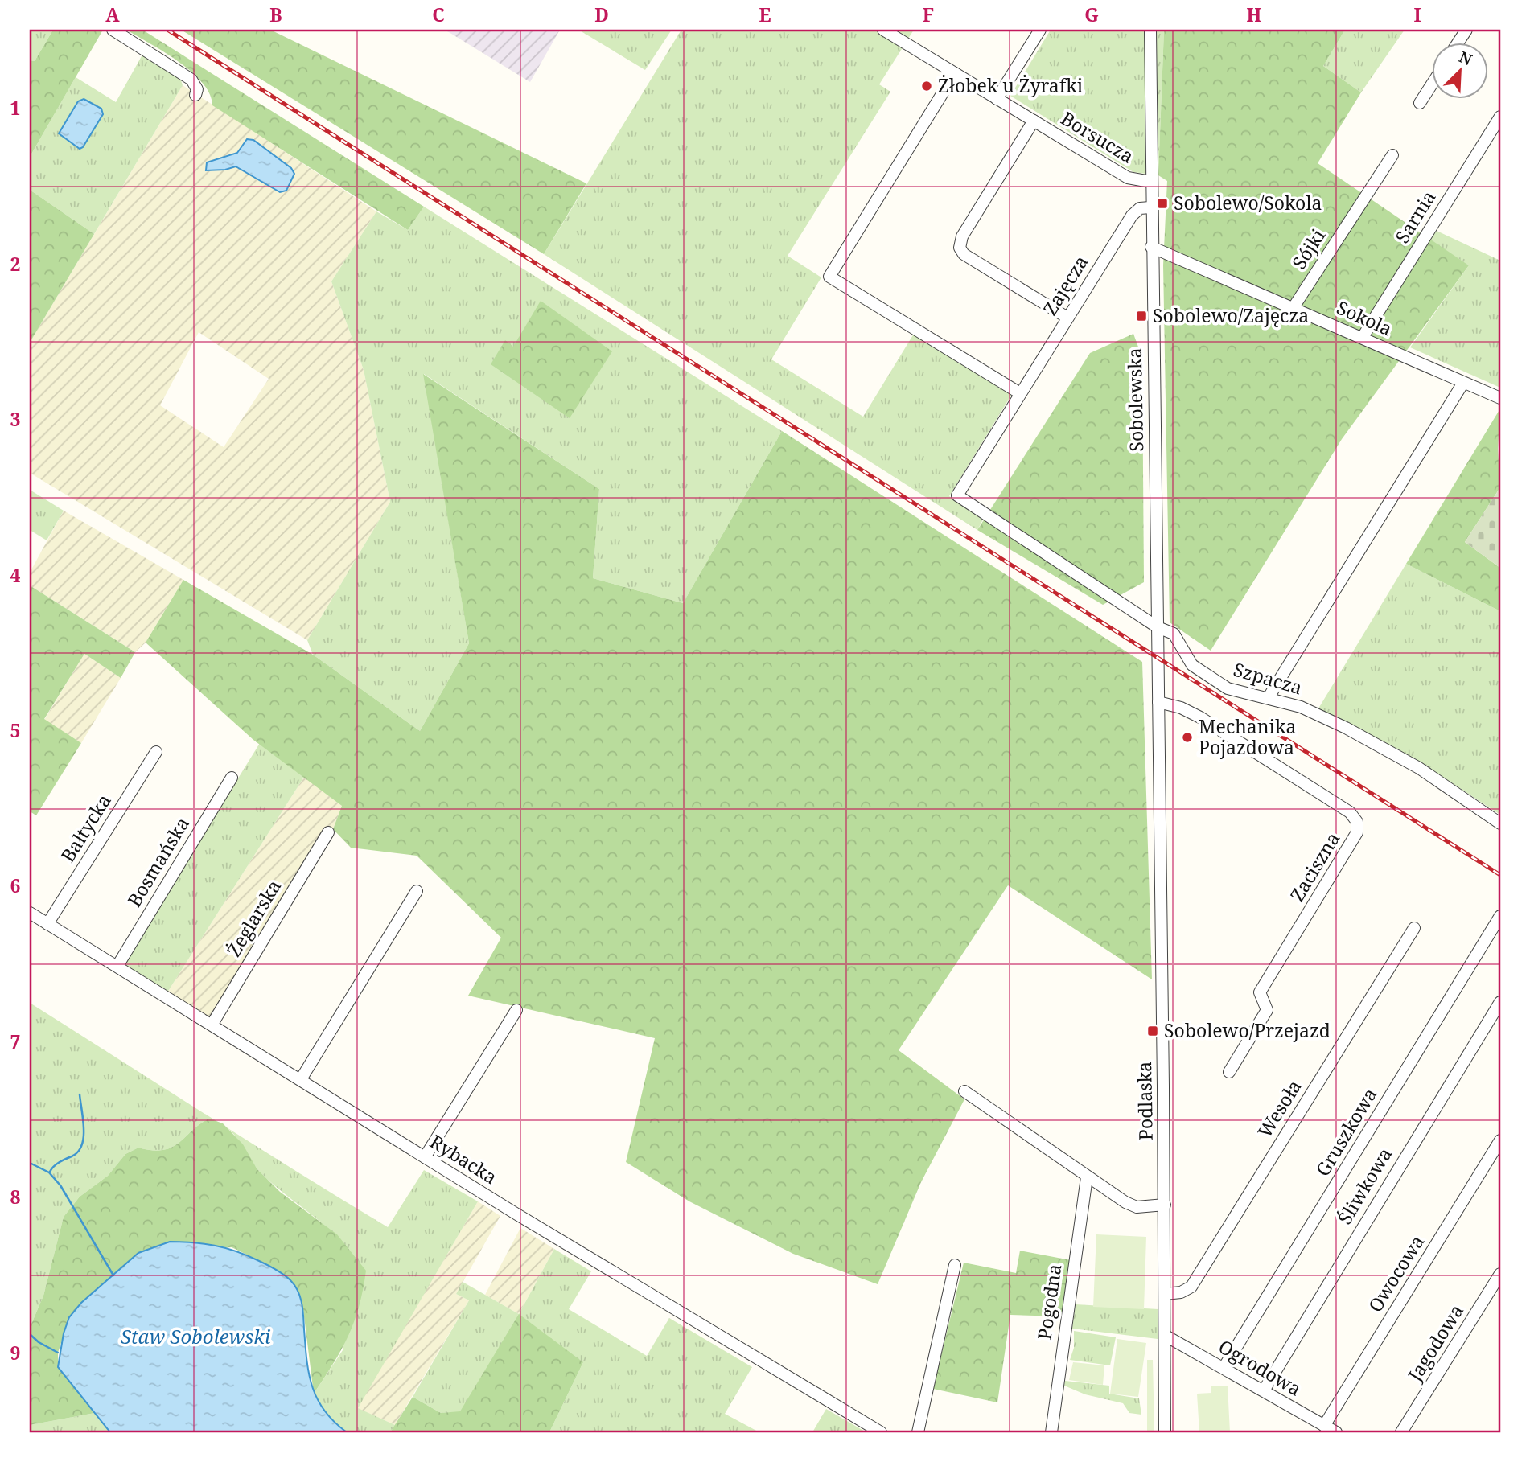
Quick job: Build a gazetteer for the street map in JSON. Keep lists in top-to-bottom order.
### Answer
{
  "streets": {
    "street": [
      "Borsucza",
      "Sarnia",
      "Sójki",
      "Zajęcza",
      "Sokola",
      "Sobolewska",
      "Szpacza",
      "Bałtycka",
      "Bosmańska",
      "Zaciszna",
      "Żeglarska",
      "Podlaska",
      "Wesoła",
      "Gruszkowa",
      "Rybacka",
      "Śliwkowa",
      "Owocowa",
      "Pogodna",
      "Jagodowa",
      "Ogrodowa"
    ]
  },
  "crossings": [
    ["Borsucza", "Sobolewska"],
    ["Sarnia", "Sokola"],
    ["Sójki", "Sokola"],
    ["Zajęcza", "Sobolewska"],
    ["Zajęcza", "Szpacza"],
    ["Sokola", "Sobolewska"],
    ["Sobolewska", "Szpacza"],
    ["Sobolewska", "Zaciszna"],
    ["Sobolewska", "Podlaska"],
    ["Bałtycka", "Rybacka"],
    ["Bosmańska", "Rybacka"],
    ["Zaciszna", "Podlaska"],
    ["Żeglarska", "Rybacka"],
    ["Podlaska", "Wesoła"],
    ["Podlaska", "Ogrodowa"],
    ["Gruszkowa", "Ogrodowa"],
    ["Śliwkowa", "Ogrodowa"],
    ["Owocowa", "Ogrodowa"]
  ],
  "water": ["Staw Sobolewski"],
  "places": {
    "other": ["Żłobek u Żyrafki", "Mechanika Pojazdowa"],
    "transit": ["Sobolewo/Sokola", "Sobolewo/Zajęcza", "Sobolewo/Przejazd"]
  },
  "north": "top right",
  "grid": {
    "columns": [
      "A",
      "B",
      "C",
      "D",
      "E",
      "F",
      "G",
      "H",
      "I"
    ],
    "rows": [
      "1",
      "2",
      "3",
      "4",
      "5",
      "6",
      "7",
      "8",
      "9"
    ]
  }
}
